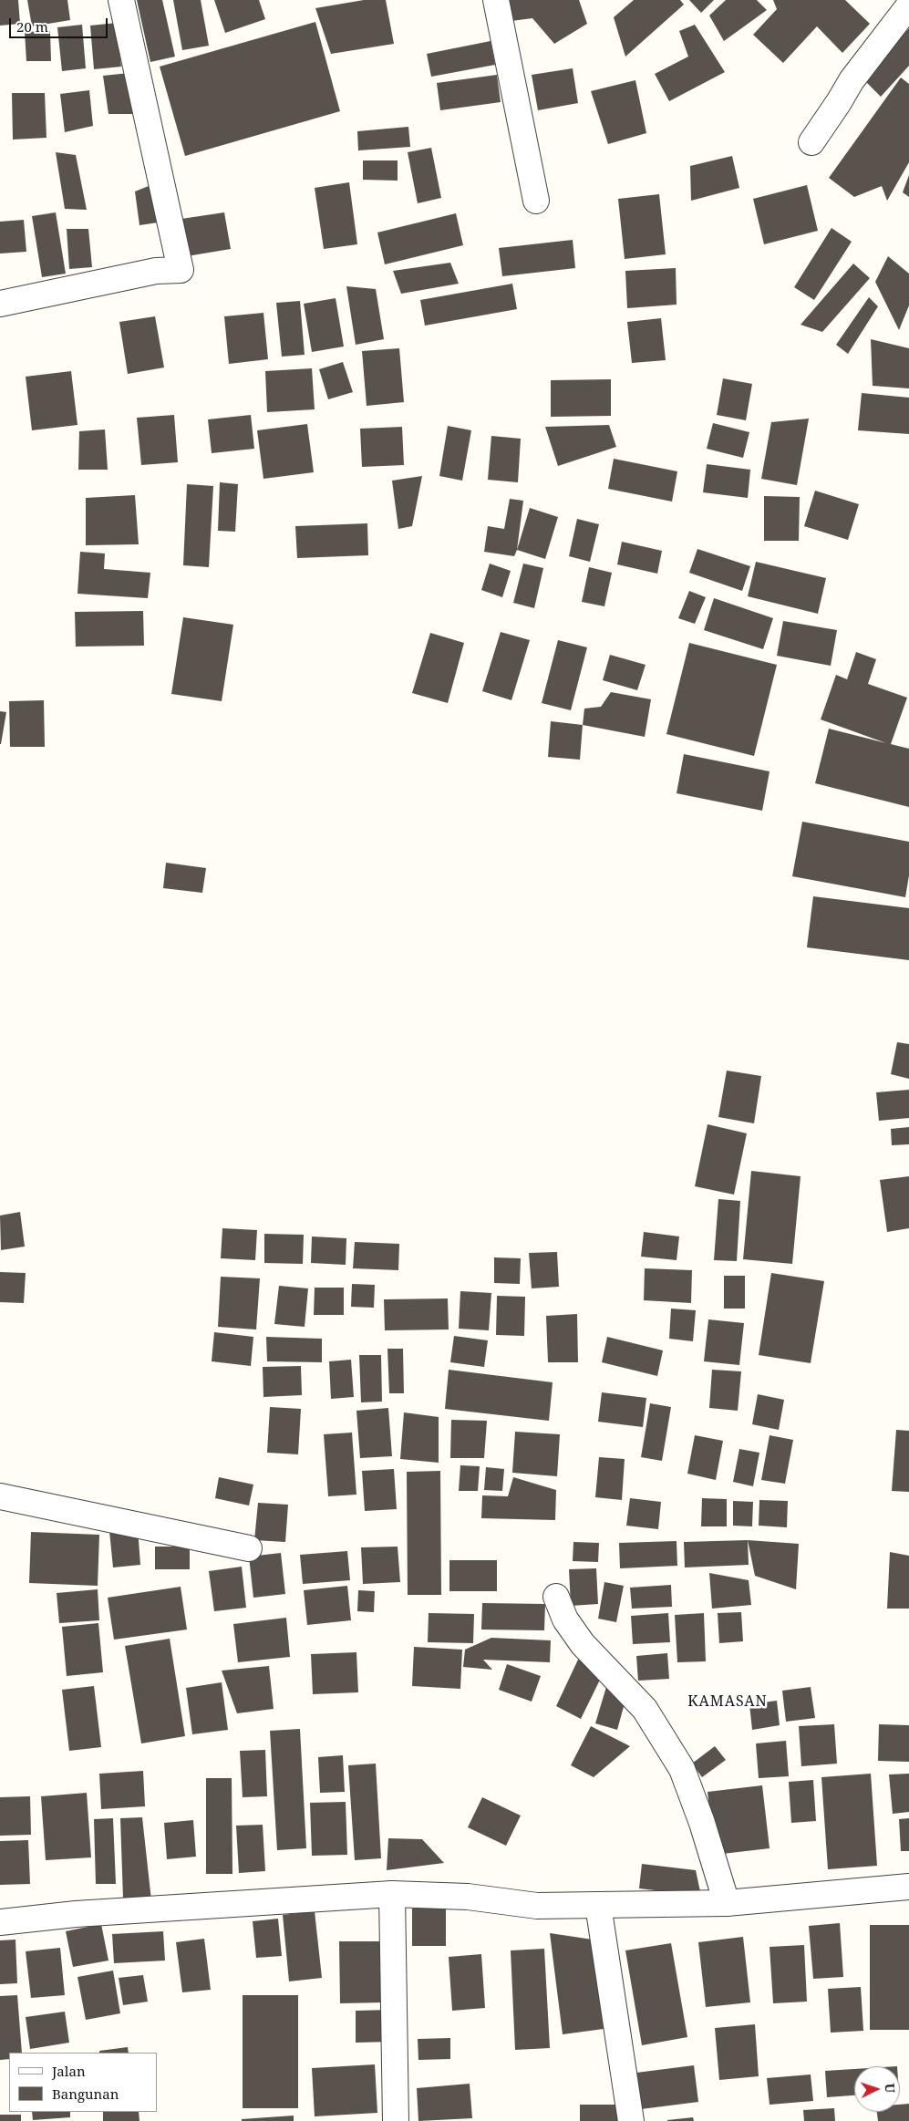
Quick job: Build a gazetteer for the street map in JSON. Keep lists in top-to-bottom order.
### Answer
{
  "districts": ["KAMASAN"],
  "legend": ["Jalan", "Bangunan"],
  "scale_bar": "20 m",
  "north": "right"
}
